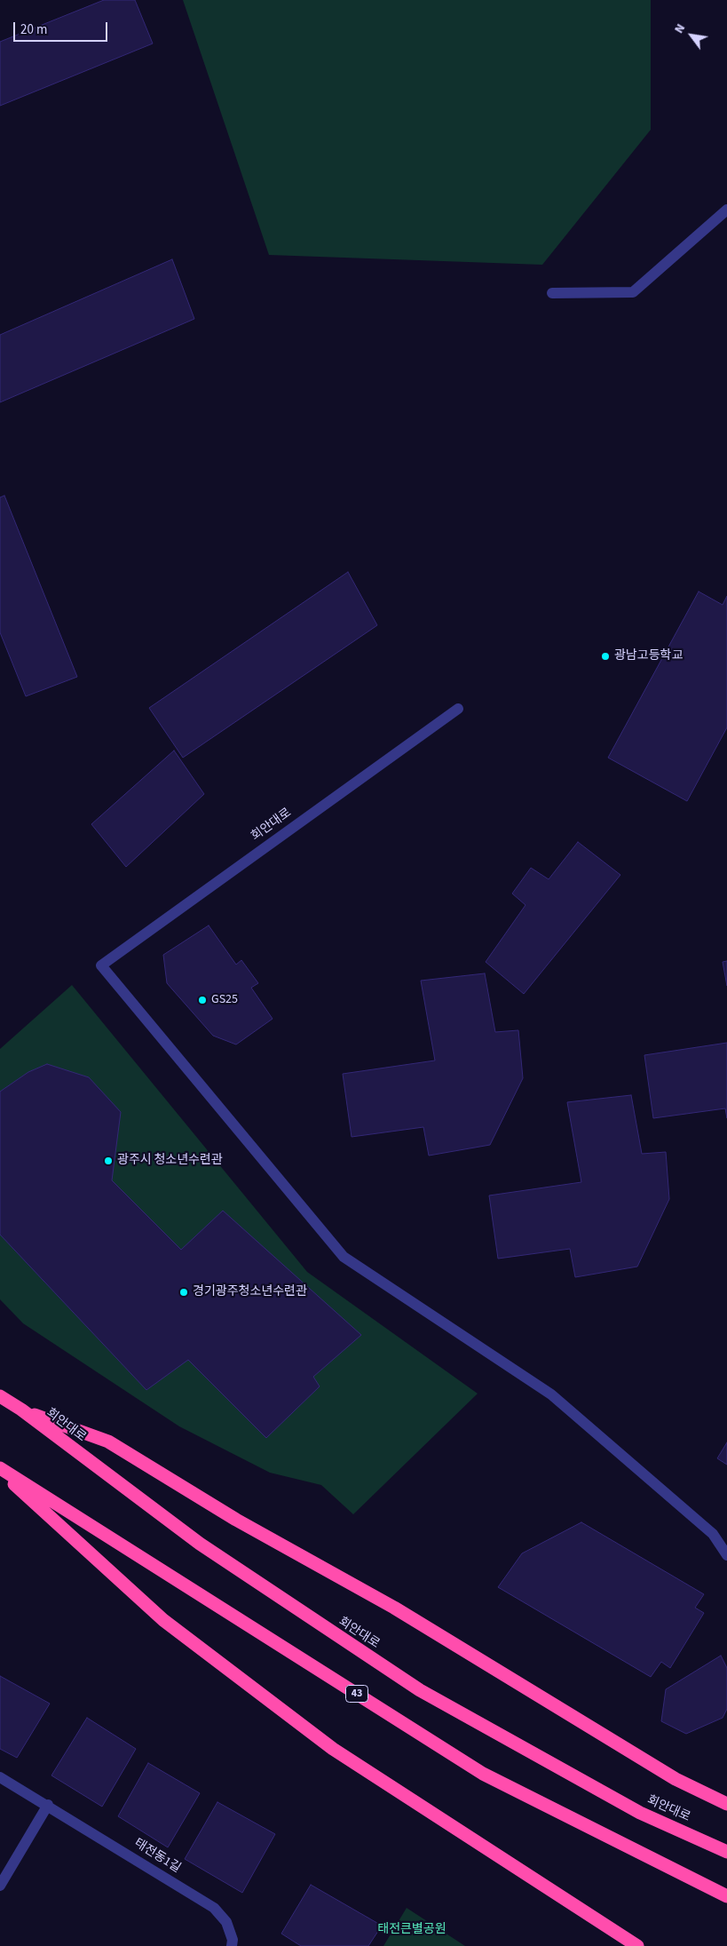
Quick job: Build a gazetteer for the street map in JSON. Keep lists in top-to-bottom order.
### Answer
{
  "streets": {
    "highway": ["회안대로", "43"],
    "street": ["태전동1길"]
  },
  "parks": ["태전큰별공원"],
  "places": [
    "광남고등학교",
    "GS25",
    "광주시 청소년수련관",
    "경기광주청소년수련관"
  ],
  "scale_bar": "20 m",
  "north": "top left"
}
